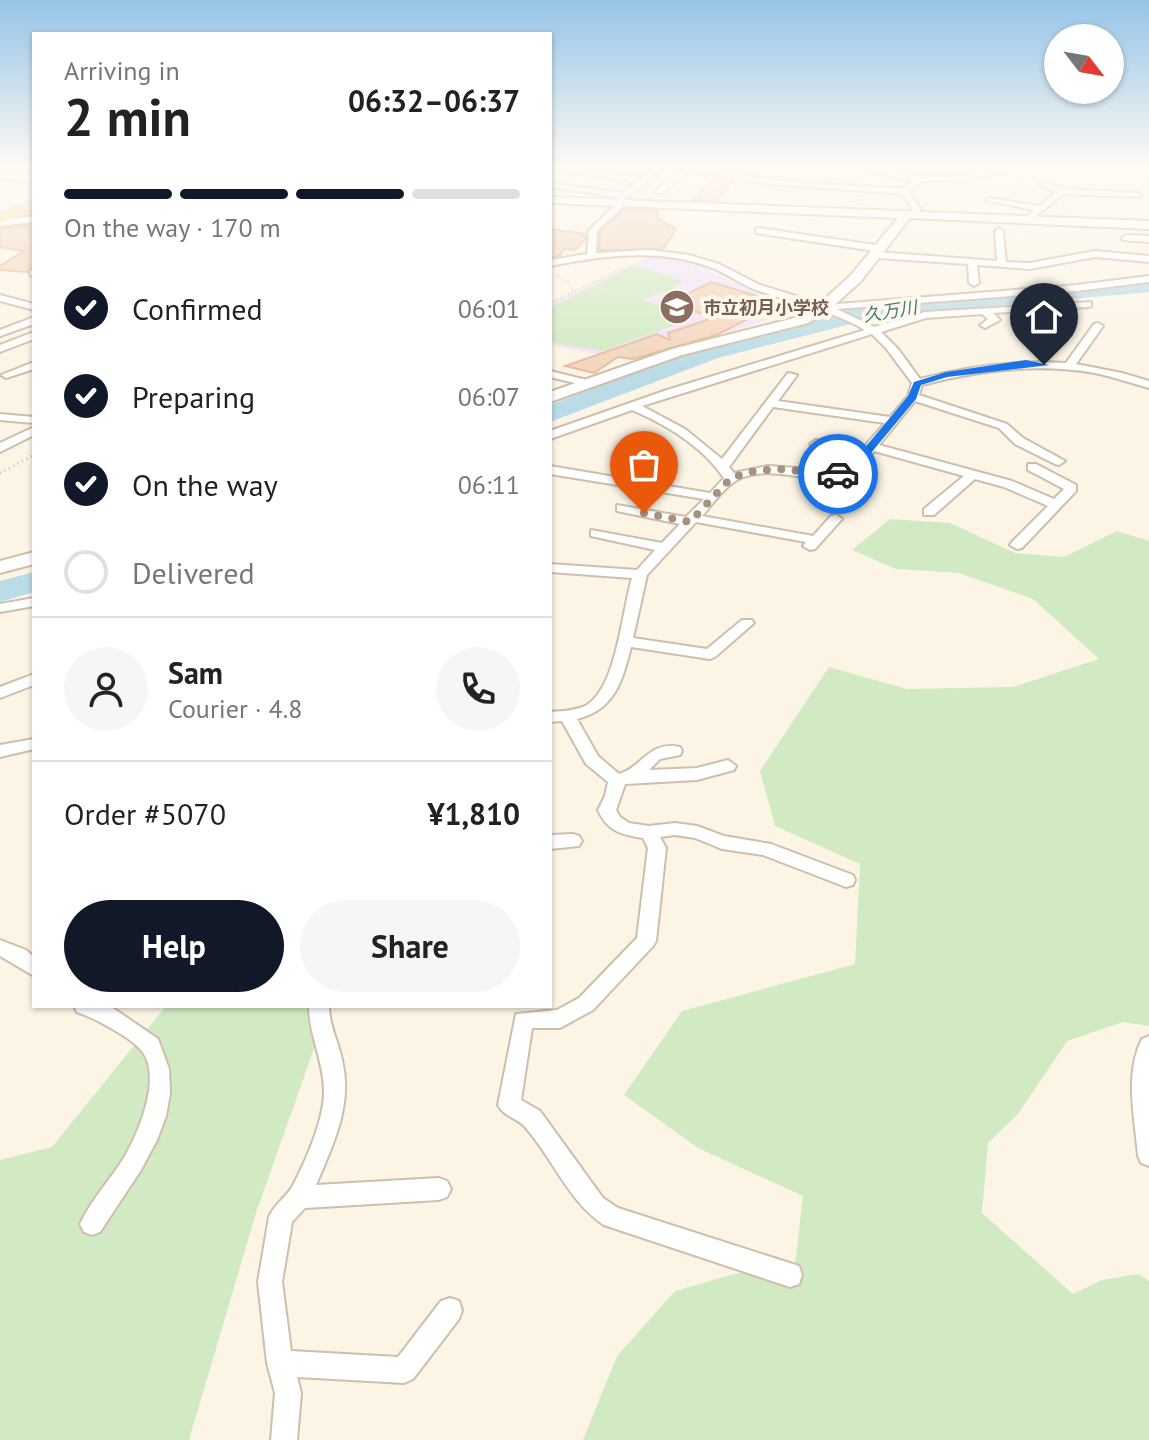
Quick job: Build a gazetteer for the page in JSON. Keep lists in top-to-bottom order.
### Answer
{
  "water": ["久万川"],
  "places": {
    "school or university": ["市立初月小学校"]
  },
  "north": "bottom right",
  "page": {
    "heading": ["2 min", "Arriving in", "06:32–06:37"],
    "panel": [
      "Sam",
      "Courier · 4.8",
      "Order #5070",
      "¥1,810"
    ],
    "bar": "On the way · 170 m",
    "list": [
      ["Confirmed", "06:01"],
      ["Preparing", "06:07"],
      ["On the way", "06:11"],
      "Delivered"
    ],
    "buttons": ["Help", "Share"]
  }
}
